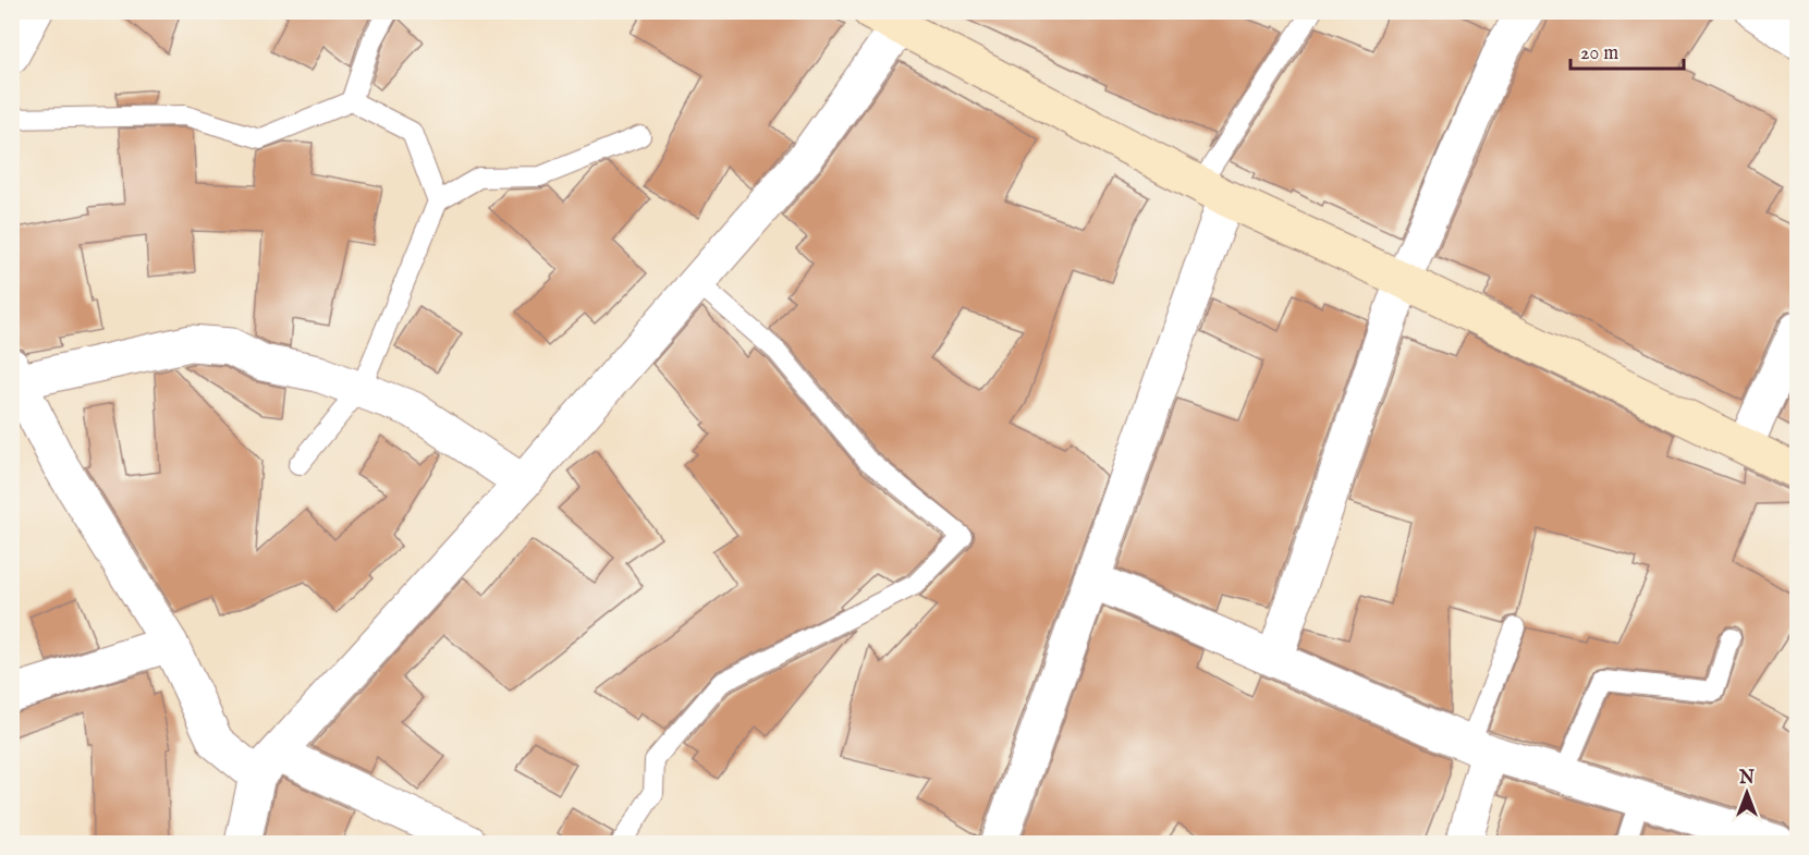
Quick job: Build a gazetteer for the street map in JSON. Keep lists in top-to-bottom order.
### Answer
{
  "scale_bar": "20 m",
  "north": "top"
}
